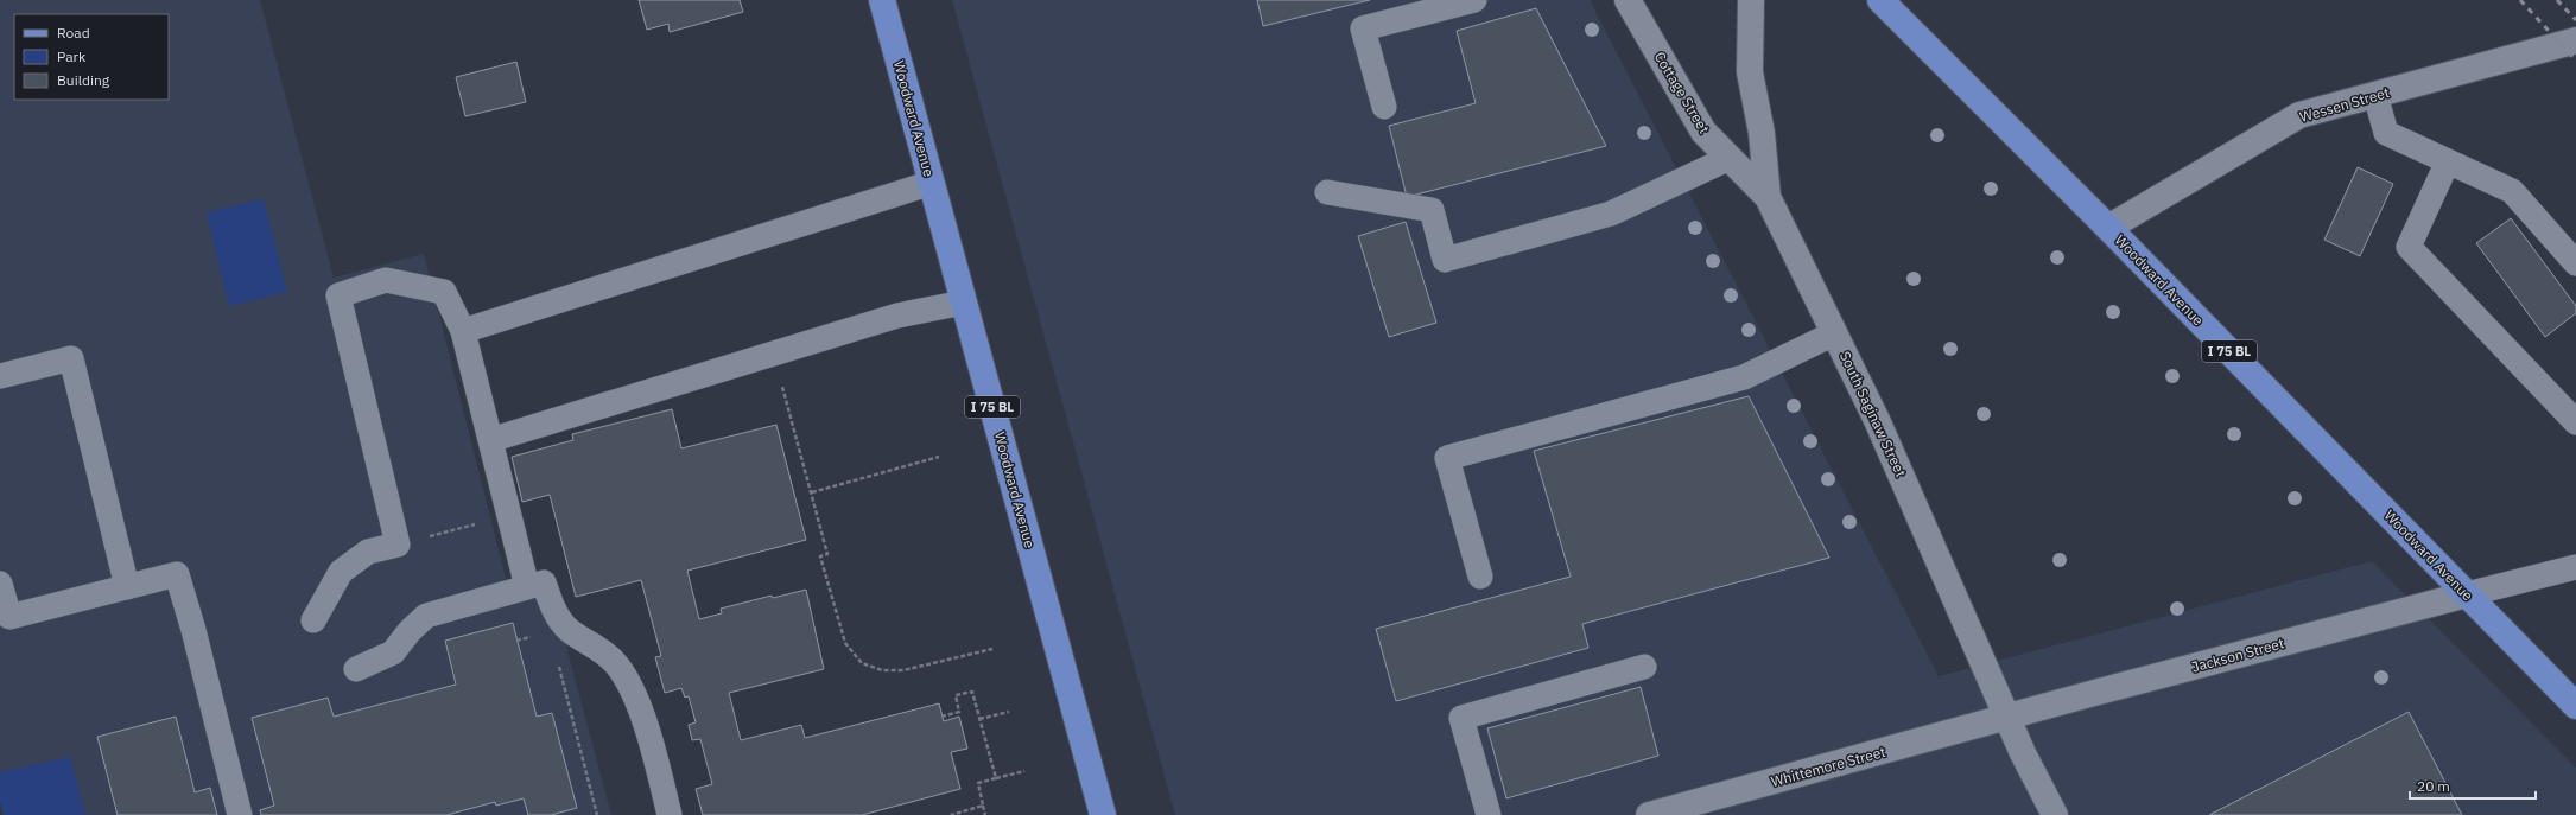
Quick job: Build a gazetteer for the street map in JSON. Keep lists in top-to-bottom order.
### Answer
{
  "streets": {
    "main road": ["Woodward Avenue", "I 75 BL"],
    "street": [
      "Cottage Street",
      "Wessen Street",
      "South Saginaw Street",
      "Jackson Street",
      "Whittemore Street"
    ]
  },
  "crossings": [
    ["Cottage Street", "South Saginaw Street"],
    ["Wessen Street", "Woodward Avenue"],
    ["Woodward Avenue", "Jackson Street"],
    ["South Saginaw Street", "Jackson Street"],
    ["South Saginaw Street", "Whittemore Street"],
    ["Jackson Street", "Whittemore Street"]
  ],
  "legend": ["Road", "Park", "Building"],
  "scale_bar": "20 m"
}
